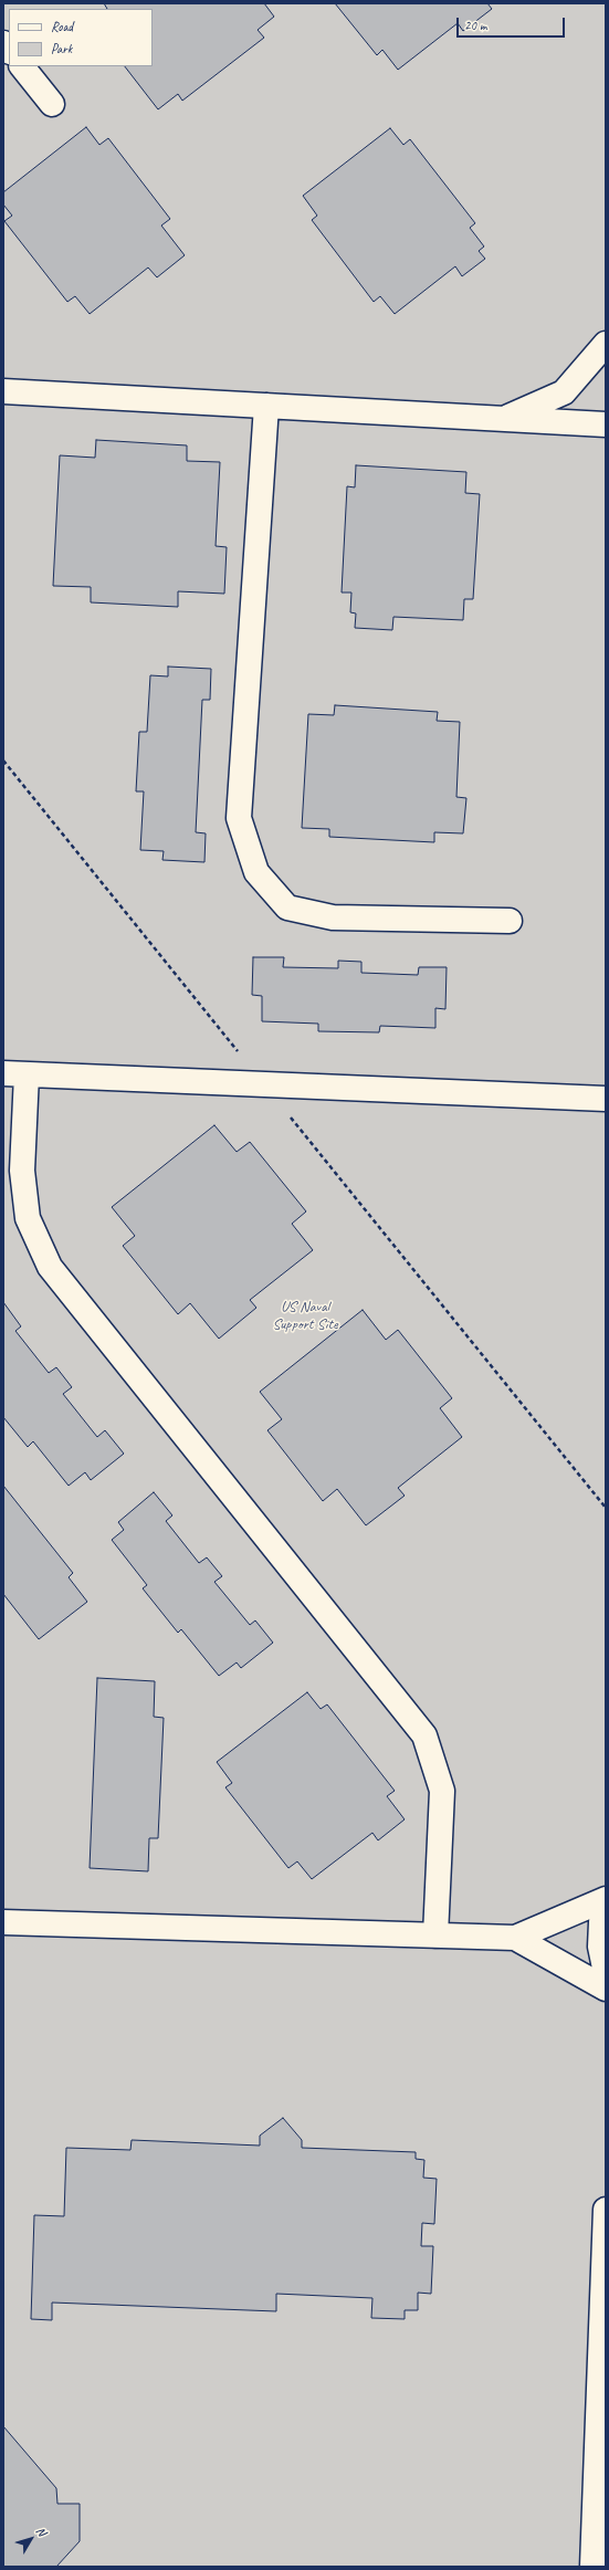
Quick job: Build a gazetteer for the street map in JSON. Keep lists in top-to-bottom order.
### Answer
{
  "parks": ["US Naval Support Site"],
  "legend": ["Road", "Park"],
  "scale_bar": "20 m",
  "north": "top right"
}
